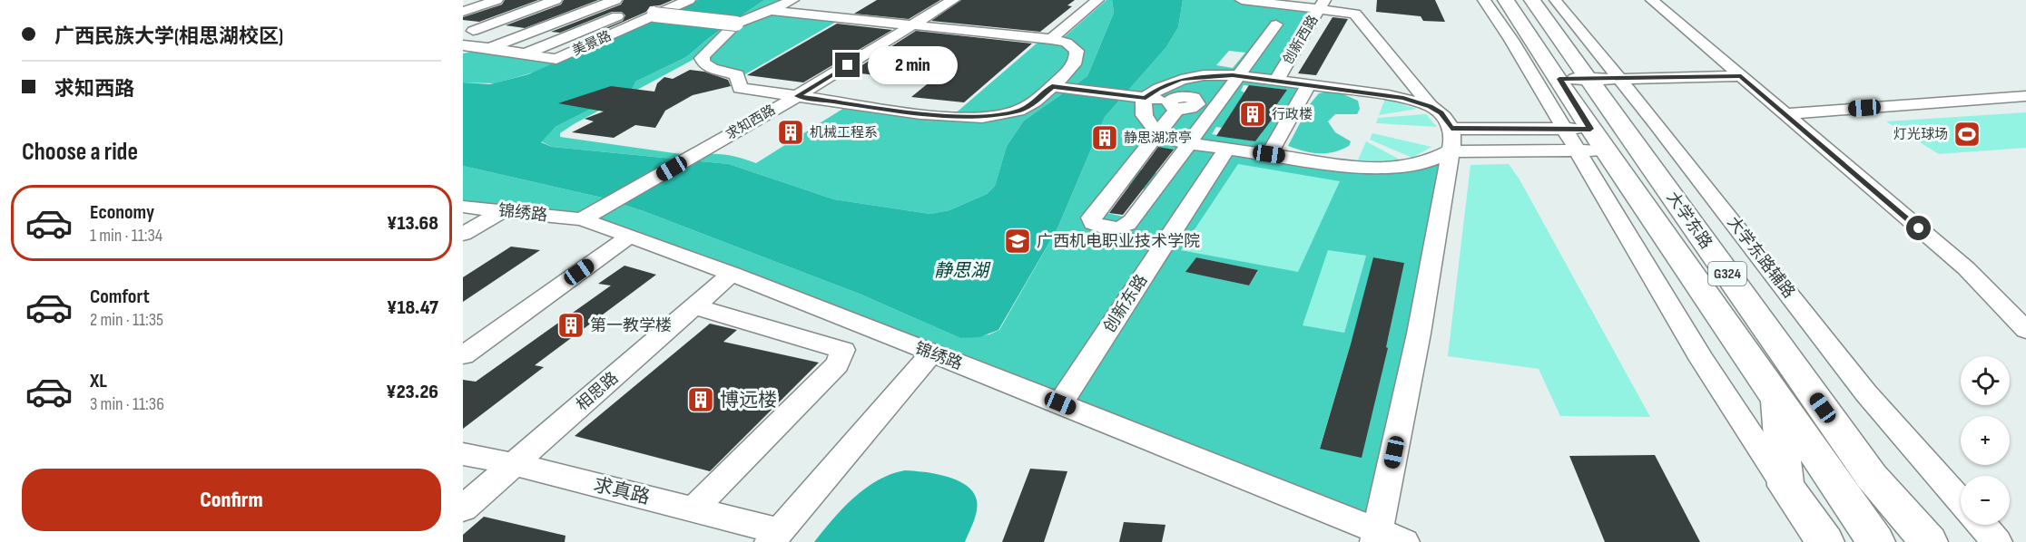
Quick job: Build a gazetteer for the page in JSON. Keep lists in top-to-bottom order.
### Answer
{
  "streets": {
    "main road": ["大学东路", "G324"],
    "street": [
      "创新西路",
      "美景路",
      "求知西路",
      "锦绣路",
      "大学东路辅路",
      "创新东路",
      "相思路",
      "求真路"
    ]
  },
  "crossings": [
    ["求知西路", "锦绣路"],
    ["锦绣路", "创新东路"],
    ["锦绣路", "相思路"],
    ["大学东路", "大学东路辅路"],
    ["相思路", "求真路"]
  ],
  "water": ["静思湖"],
  "places": {
    "building": [
      "行政楼",
      "机械工程系",
      "静思湖凉亭",
      "第一教学楼",
      "博远楼"
    ],
    "sports": ["灯光球场"],
    "school or university": ["广西机电职业技术学院"]
  },
  "page": {
    "banner": ["广西民族大学(相思湖校区)", "求知西路"],
    "bubble": "2 min",
    "heading": "Choose a ride",
    "list": [
      {
        "name": "Economy",
        "note": "1 min · 11:34",
        "value": "¥13.68"
      },
      {
        "name": "Comfort",
        "note": "2 min · 11:35",
        "value": "¥18.47"
      },
      {
        "name": "XL",
        "note": "3 min · 11:36",
        "value": "¥23.26"
      }
    ],
    "map_buttons": ["+", "−"],
    "buttons": "Confirm"
  }
}
